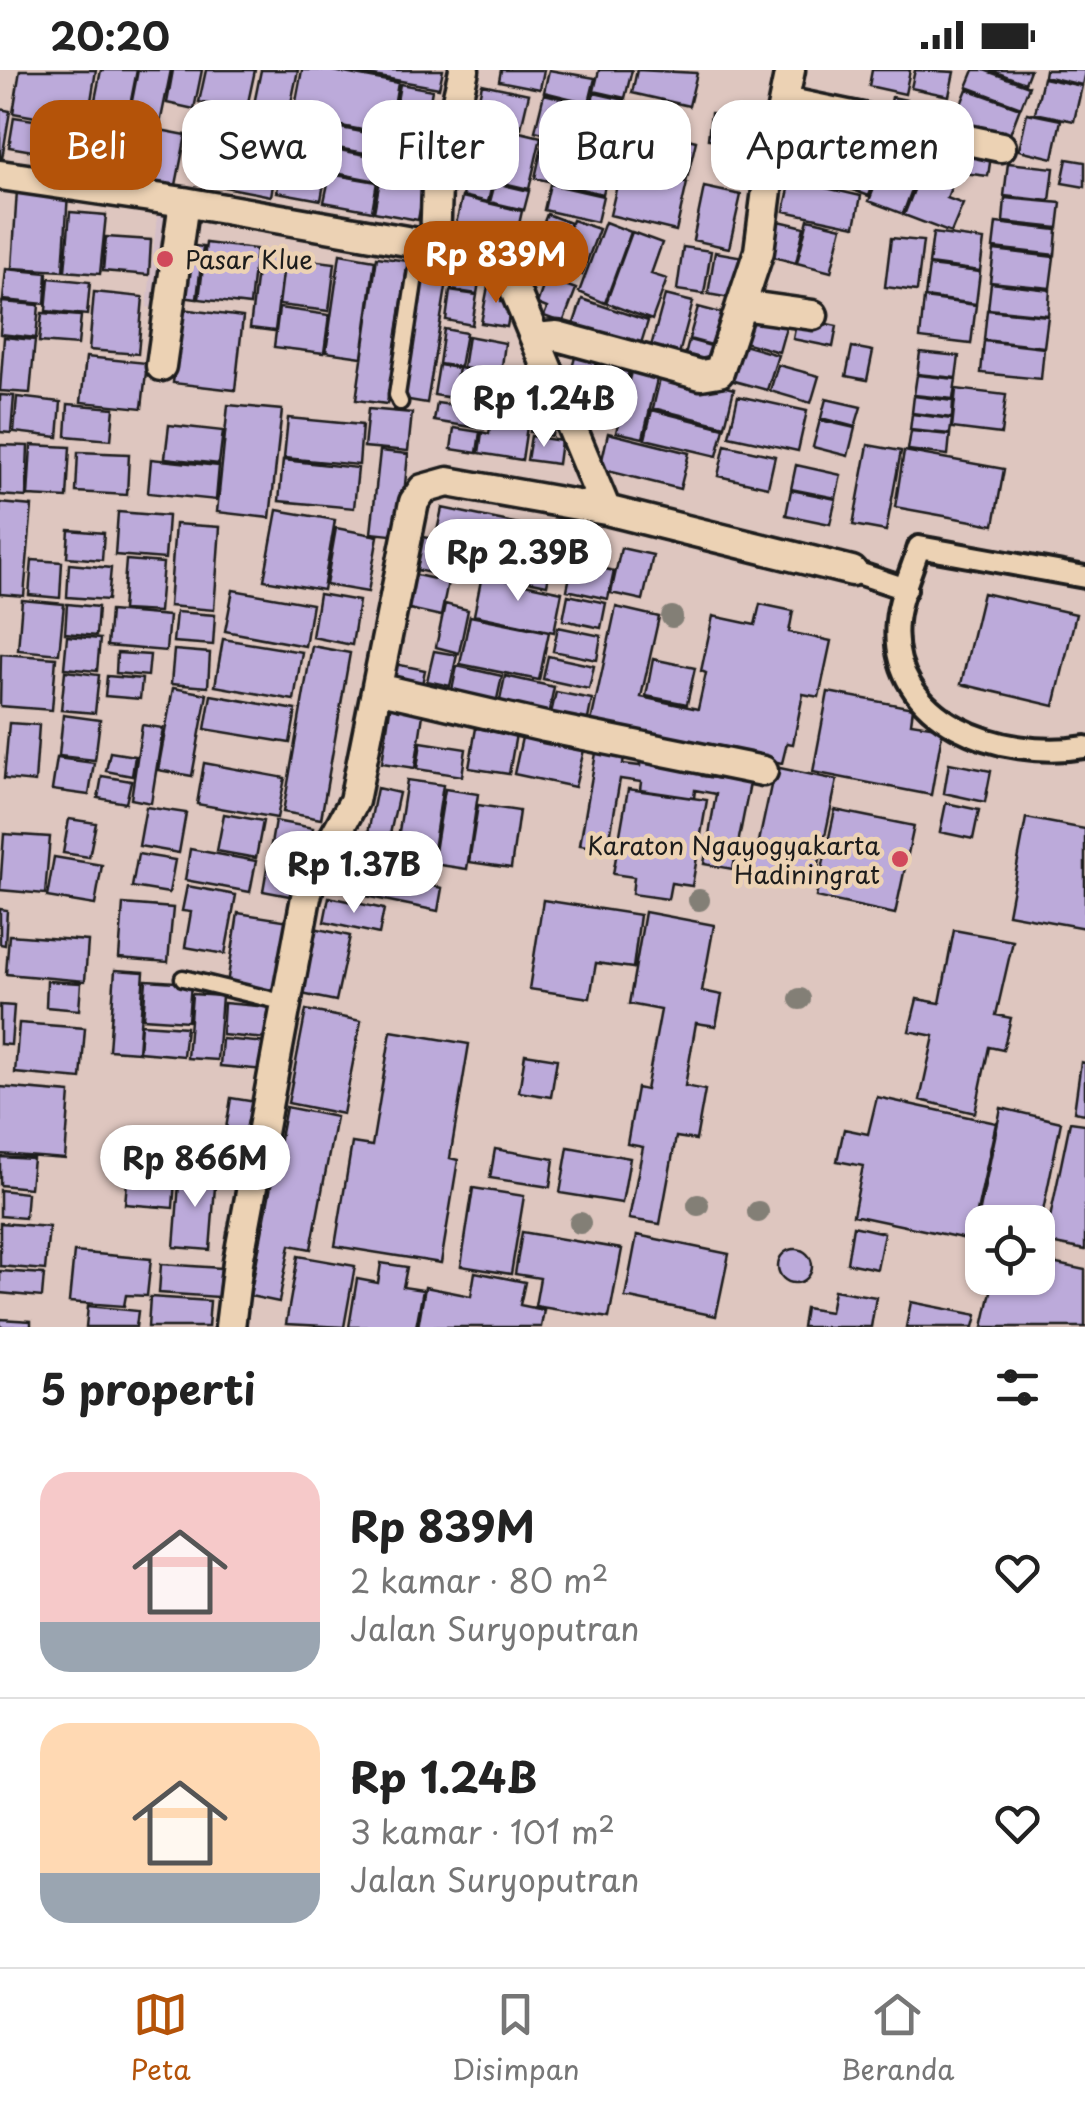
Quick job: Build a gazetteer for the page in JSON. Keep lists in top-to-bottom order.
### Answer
{
  "places": ["Pasar Klue", "Karaton Ngayogyakarta Hadiningrat"],
  "page": {
    "status": "20:20",
    "chip": [
      "Beli",
      "Sewa",
      "Filter",
      "Baru",
      "Apartemen"
    ],
    "price": [
      "Rp 839M",
      "Rp 1.24B",
      "Rp 2.39B",
      "Rp 1.37B",
      "Rp 866M"
    ],
    "heading": "5 properti",
    "list": [
      {
        "name": "Rp 839M",
        "note": "2 kamar · 80 m² · Jalan Suryoputran"
      },
      {
        "name": "Rp 1.24B",
        "note": "3 kamar · 101 m² · Jalan Suryoputran"
      }
    ],
    "tabs": ["Peta", "Disimpan", "Beranda"]
  }
}
